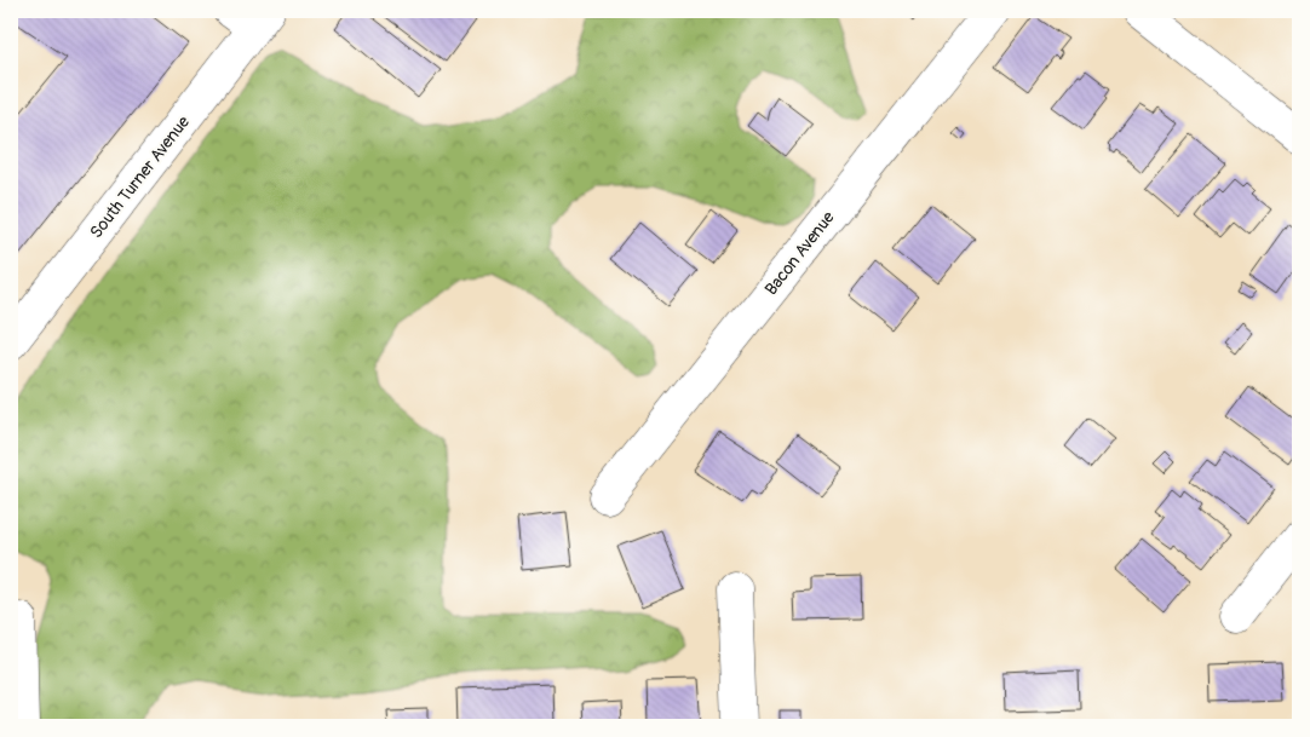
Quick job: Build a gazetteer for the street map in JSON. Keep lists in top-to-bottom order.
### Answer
{
  "streets": {
    "street": ["South Turner Avenue", "Bacon Avenue"]
  }
}
